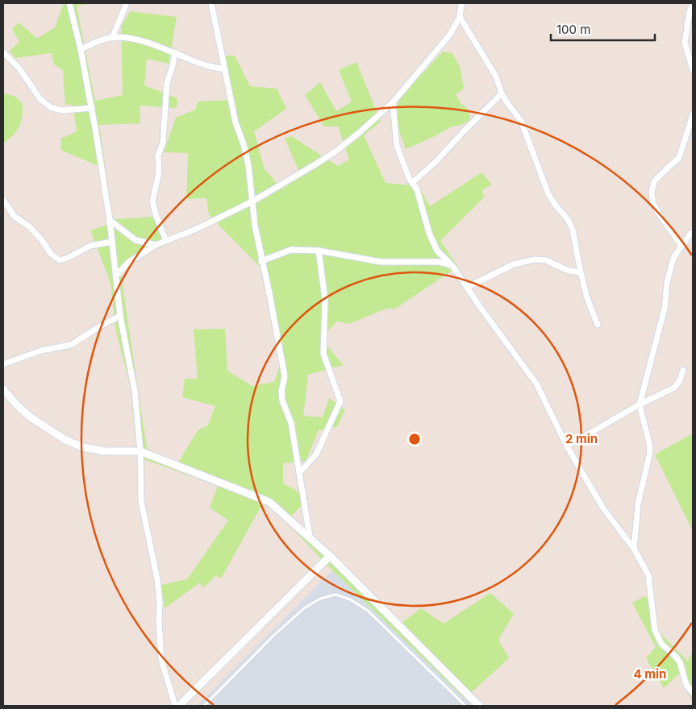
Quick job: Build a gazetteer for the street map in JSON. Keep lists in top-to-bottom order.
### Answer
{
  "scale_bar": "100 m",
  "rings": ["2 min", "4 min"]
}
